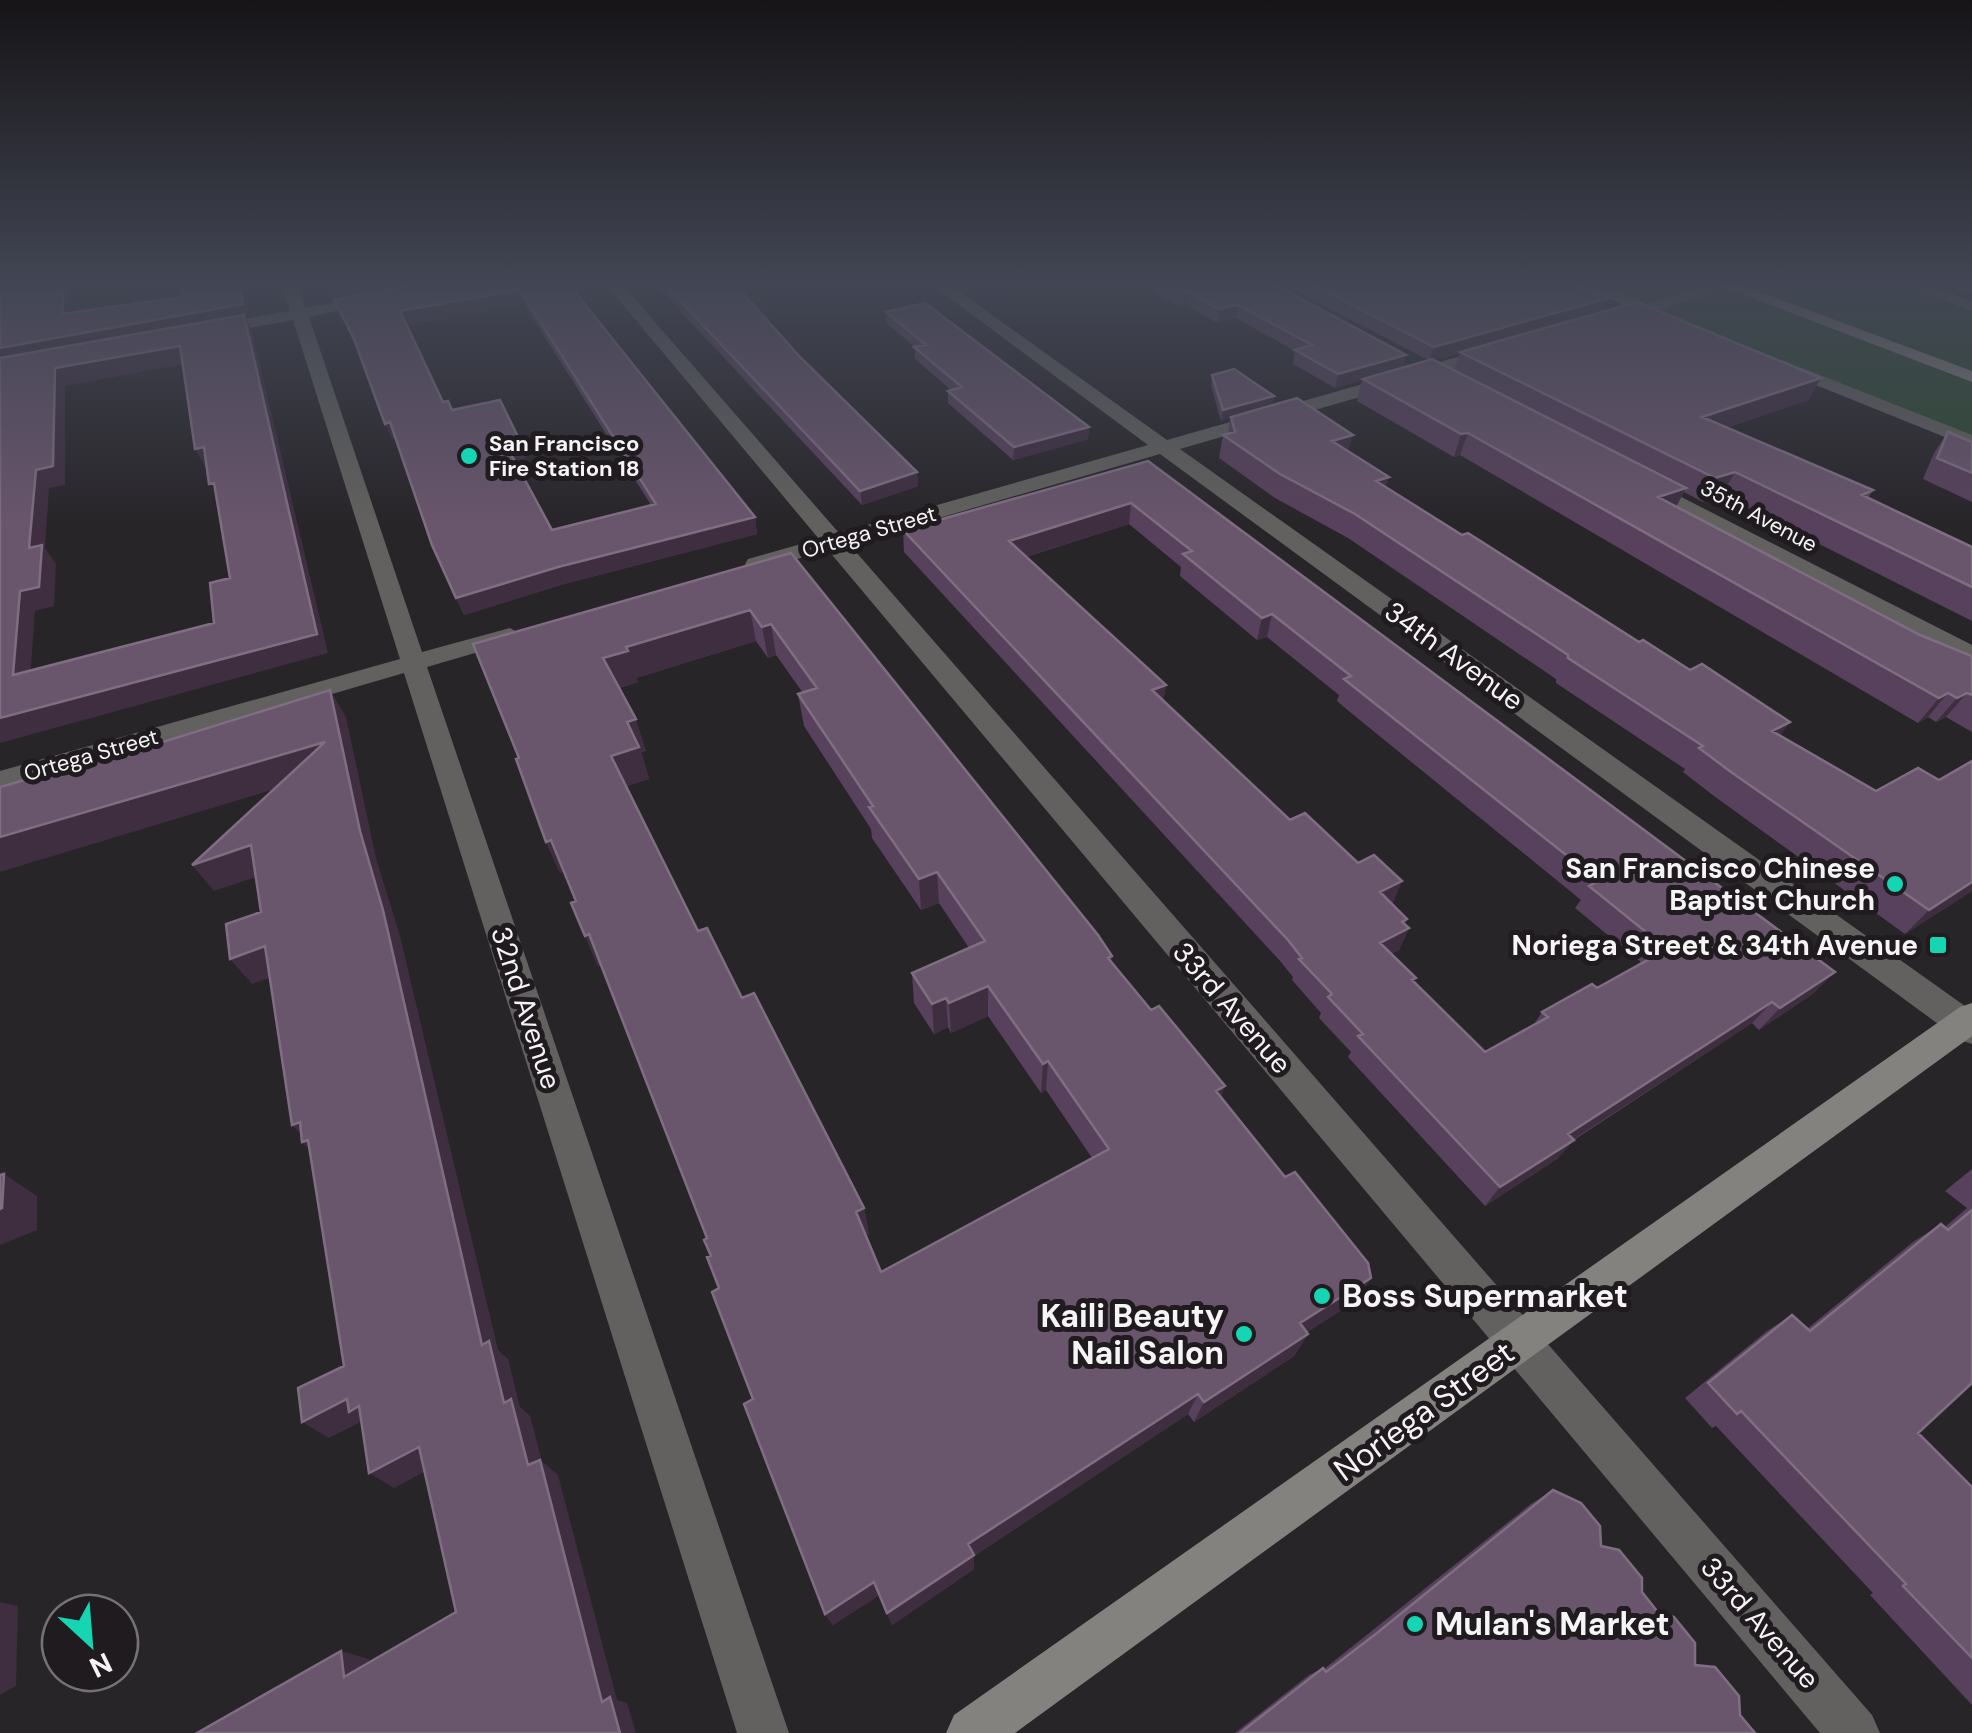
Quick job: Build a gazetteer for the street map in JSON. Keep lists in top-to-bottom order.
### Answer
{
  "streets": {
    "street": [
      "35th Avenue",
      "Ortega Street",
      "34th Avenue",
      "32nd Avenue",
      "33rd Avenue",
      "Noriega Street"
    ]
  },
  "crossings": [
    ["Ortega Street", "34th Avenue"],
    ["Ortega Street", "32nd Avenue"],
    ["Ortega Street", "33rd Avenue"],
    ["34th Avenue", "Noriega Street"],
    ["33rd Avenue", "Noriega Street"]
  ],
  "places": {
    "other": [
      "San Francisco Fire Station 18",
      "San Francisco Chinese Baptist Church",
      "Boss Supermarket",
      "Kaili Beauty Nail Salon",
      "Mulan's Market"
    ],
    "transit": ["Noriega Street & 34th Avenue"]
  },
  "north": "bottom right"
}
